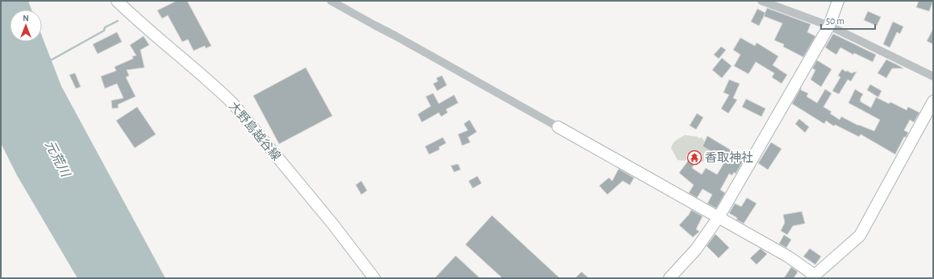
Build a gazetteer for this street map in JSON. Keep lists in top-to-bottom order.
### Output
{
  "streets": {
    "street": ["大野島越谷線"]
  },
  "water": ["元荒川"],
  "places": {
    "temple": ["香取神社"]
  },
  "scale_bar": "50 m",
  "north": "top"
}
